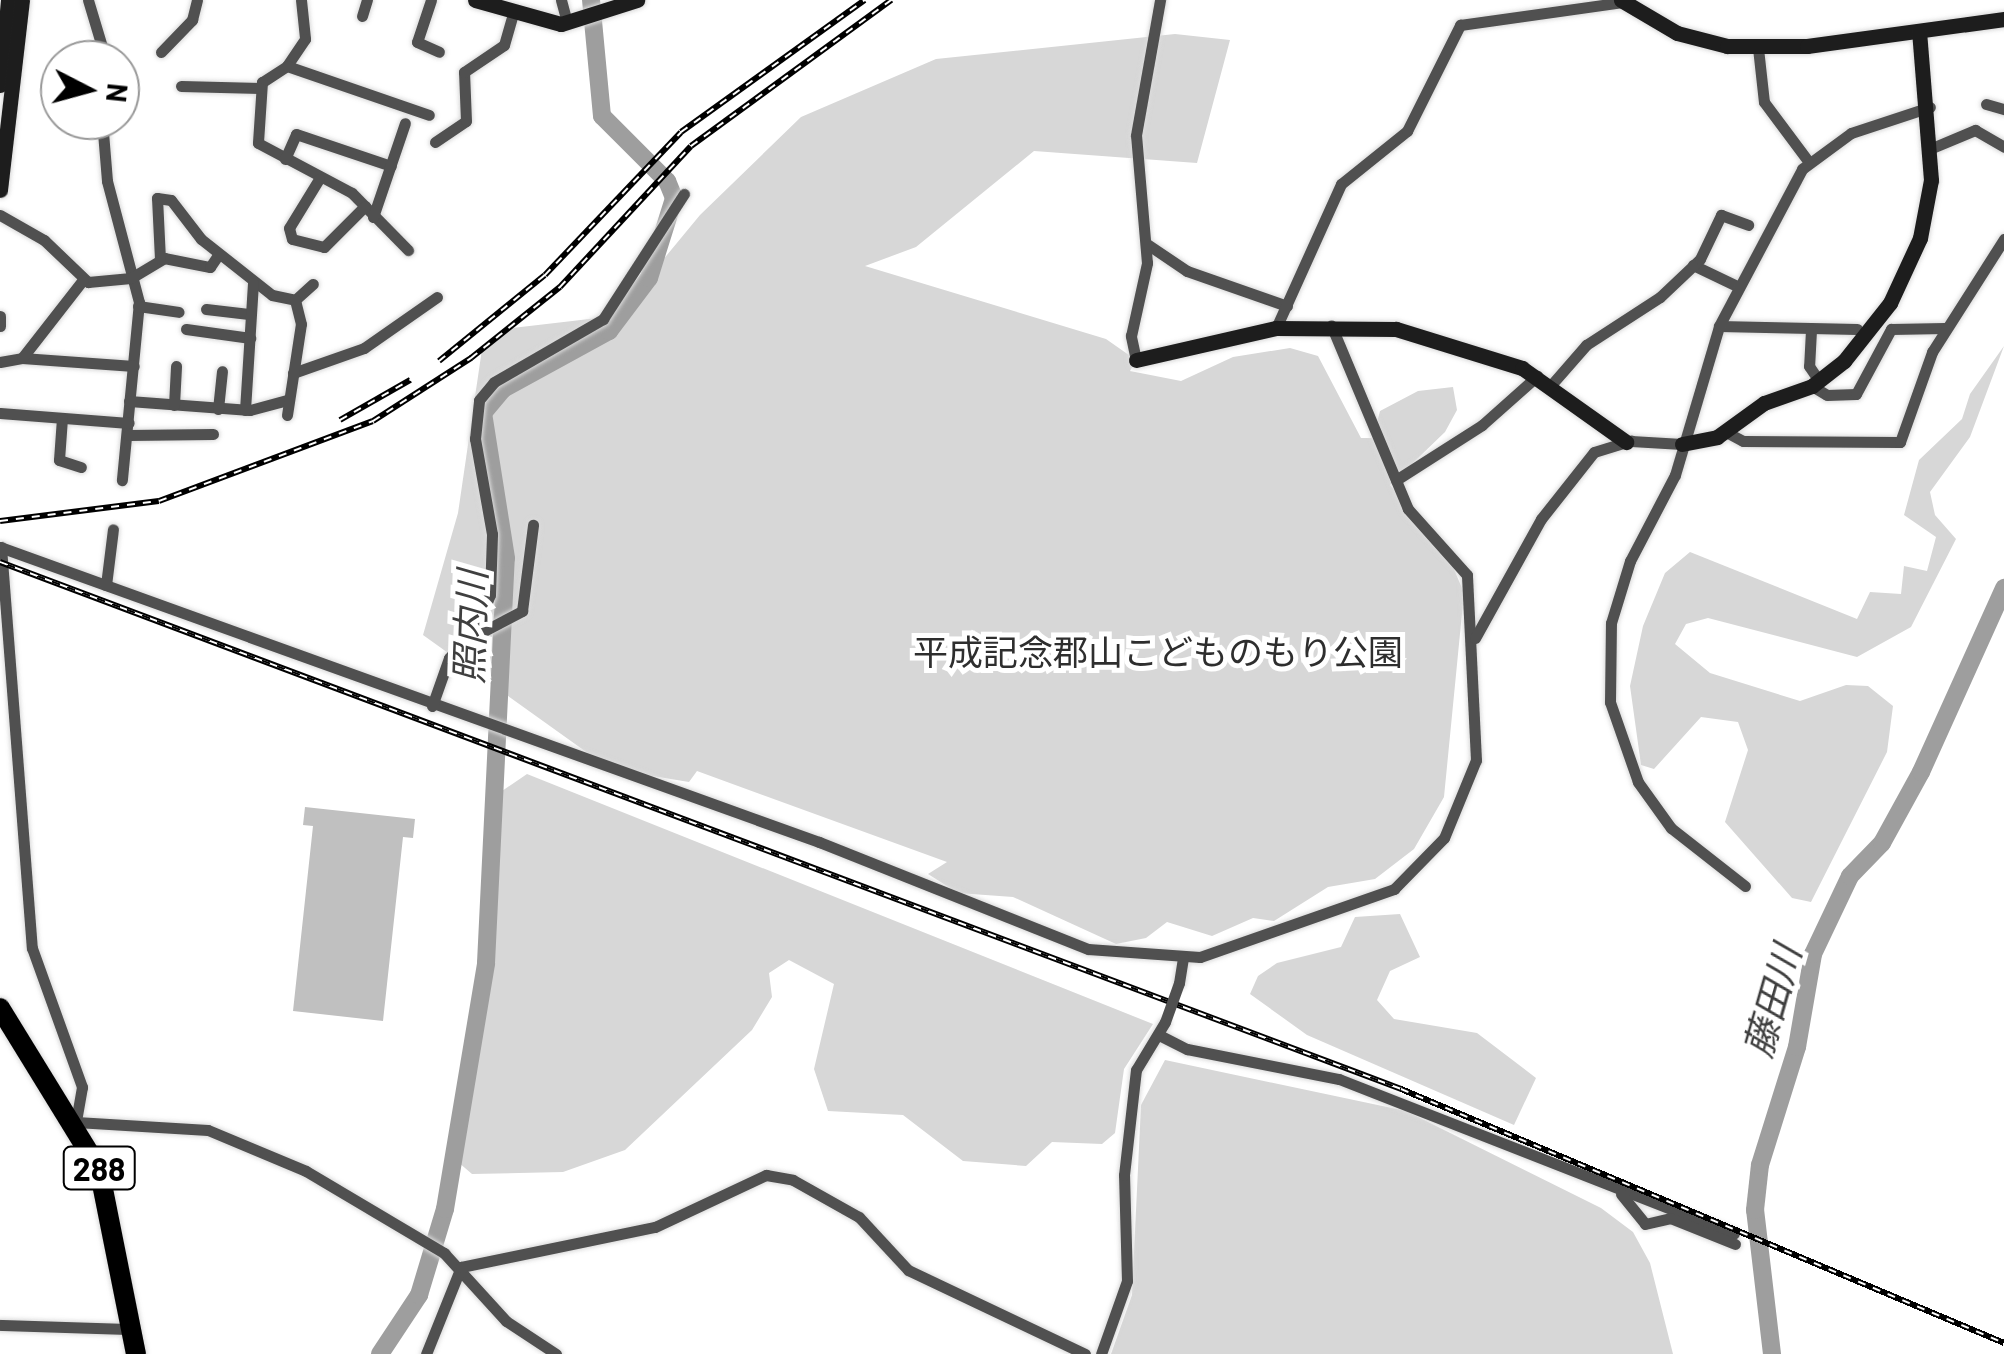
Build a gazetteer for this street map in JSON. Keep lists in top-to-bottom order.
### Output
{
  "streets": {
    "highway": ["288"]
  },
  "water": ["照内川", "藤田川"],
  "parks": ["平成記念郡山こどものもり公園"],
  "north": "right"
}
